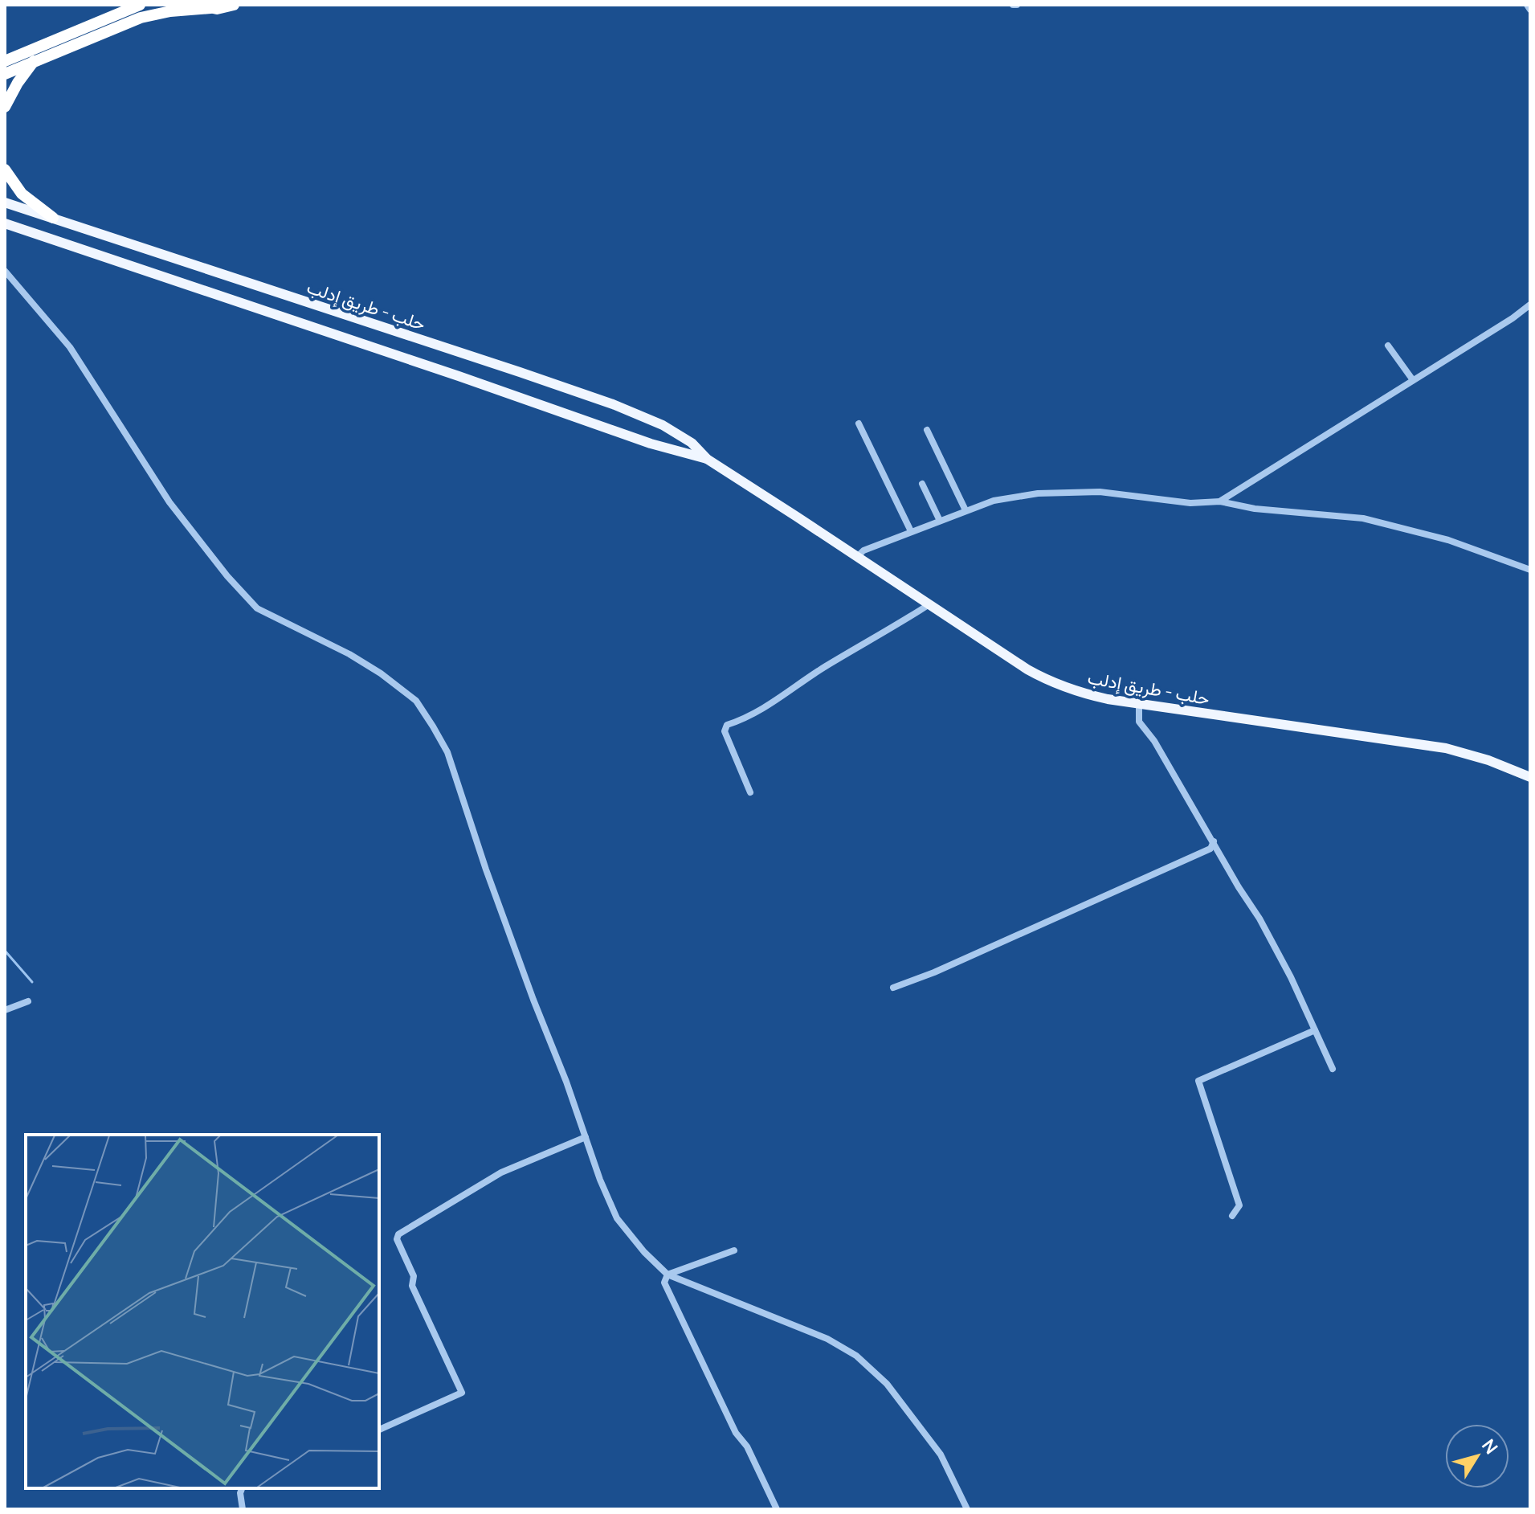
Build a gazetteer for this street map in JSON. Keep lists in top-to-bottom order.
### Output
{
  "streets": {
    "main road": ["حلب - طريق إدلب"]
  },
  "north": "top right"
}
